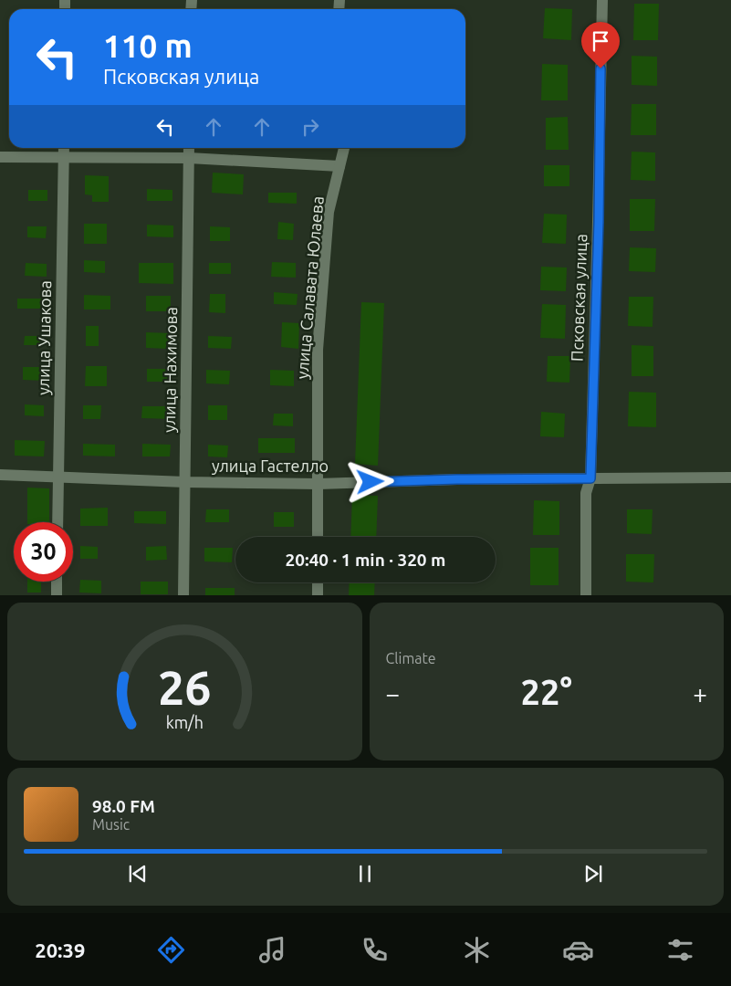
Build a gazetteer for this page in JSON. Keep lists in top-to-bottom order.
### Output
{
  "streets": {
    "street": [
      "улица Салавата Юлаева",
      "Псковская улица",
      "улица Ушакова",
      "улица Нахимова",
      "улица Гастелло"
    ]
  },
  "crossings": [
    ["улица Салавата Юлаева", "улица Гастелло"],
    ["Псковская улица", "улица Гастелло"],
    ["улица Ушакова", "улица Гастелло"],
    ["улица Нахимова", "улица Гастелло"]
  ],
  "page": {
    "turn": ["110 m", "Псковская улица"],
    "limit": "30",
    "trip": "20:40 · 1 min · 320 m",
    "tile": "Climate",
    "heat": ["−", "22°", "+"],
    "song": ["98.0 FM", "Music"],
    "tabs": "20:39",
    "gauge": ["26", "km/h"]
  }
}
